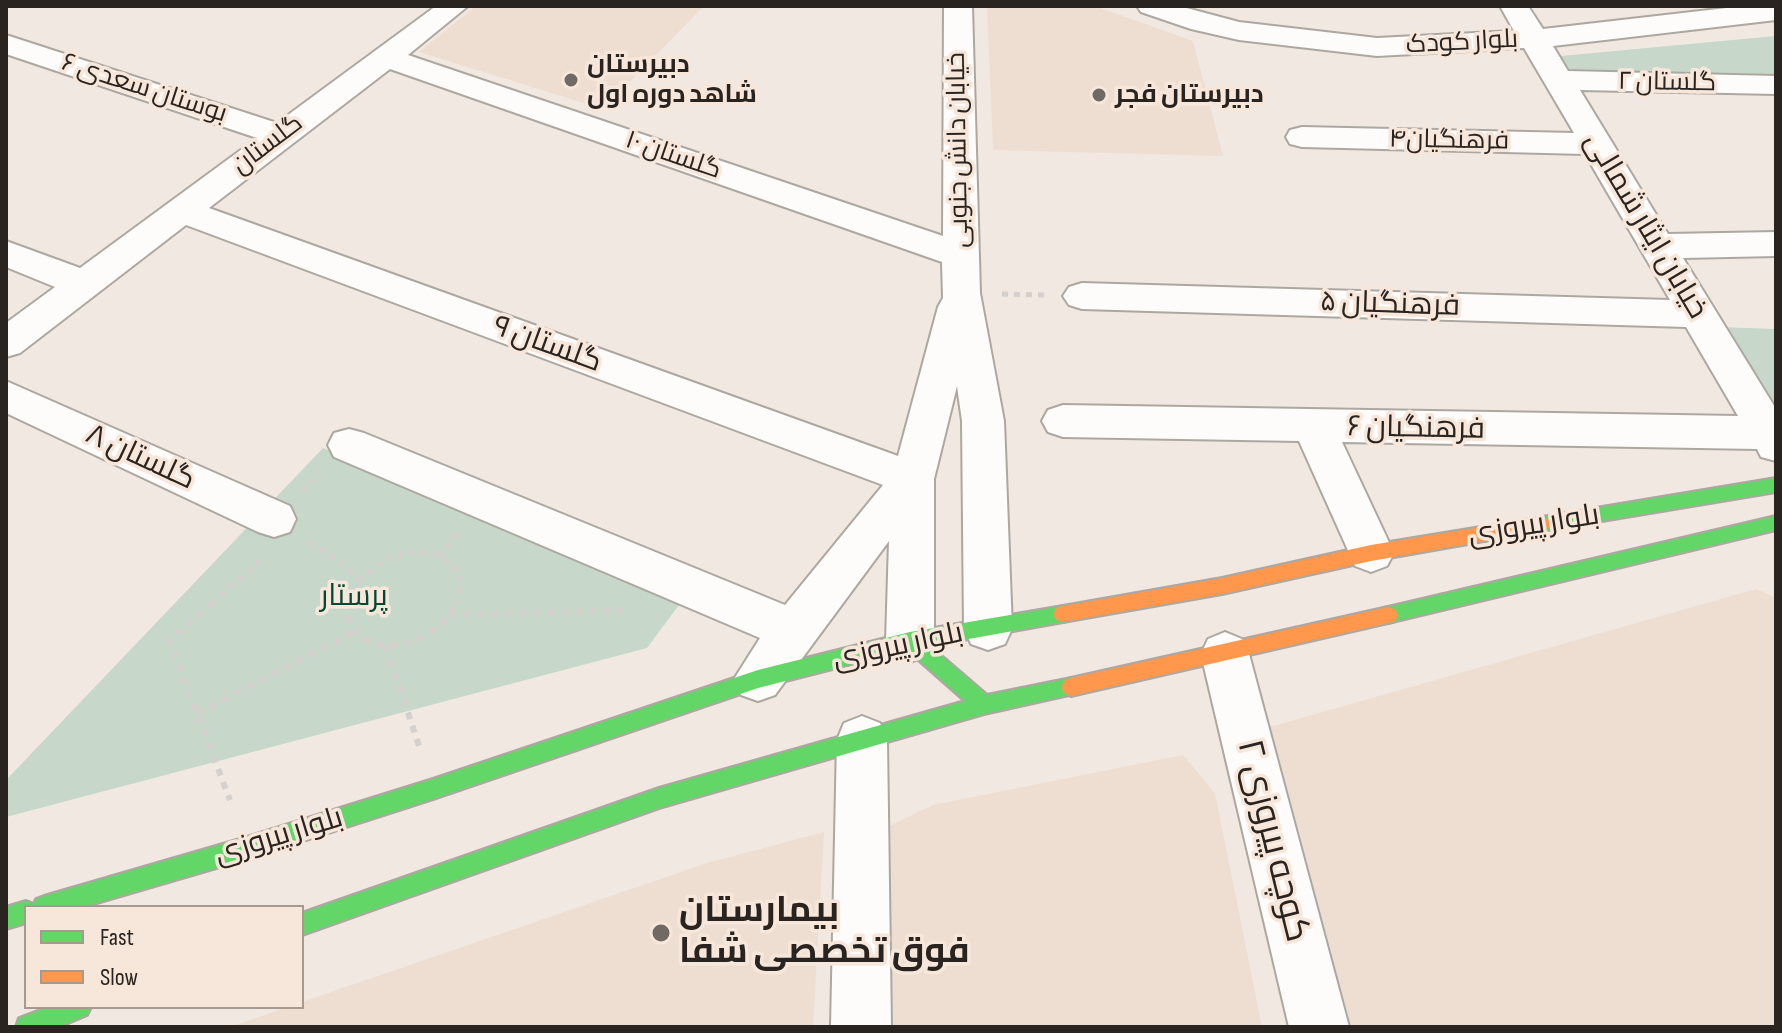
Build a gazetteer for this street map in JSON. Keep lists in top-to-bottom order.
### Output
{
  "streets": {
    "street": [
      "بلوار کودک",
      "گلستان ۲",
      "بوستان سعدی ۶",
      "فرهنگیان۴",
      "گلستان",
      "خیابان دانش جنوبی",
      "گلستان ۱۰",
      "خیابان ایثار شمالی",
      "فرهنگیان ۵",
      "گلستان ۹",
      "فرهنگیان ۶",
      "گلستان ۸",
      "بلوار پیروزی",
      "کوچه پیروزی ۲"
    ]
  },
  "crossings": [
    ["بلوار کودک", "خیابان ایثار شمالی"],
    ["گلستان ۲", "خیابان ایثار شمالی"],
    ["بوستان سعدی ۶", "گلستان"],
    ["فرهنگیان۴", "خیابان ایثار شمالی"],
    ["گلستان", "گلستان ۱۰"],
    ["گلستان", "گلستان ۹"],
    ["خیابان دانش جنوبی", "گلستان ۱۰"],
    ["خیابان دانش جنوبی", "گلستان ۹"],
    ["خیابان دانش جنوبی", "بلوار پیروزی"],
    ["خیابان ایثار شمالی", "فرهنگیان ۵"],
    ["خیابان ایثار شمالی", "فرهنگیان ۶"],
    ["بلوار پیروزی", "کوچه پیروزی ۲"]
  ],
  "parks": ["پرستار"],
  "places": ["دبیرستان شاهد دوره اول", "دبیرستان فجر", "بیمارستان فوق تخصصی شفا"],
  "legend": ["Fast", "Slow"]
}
